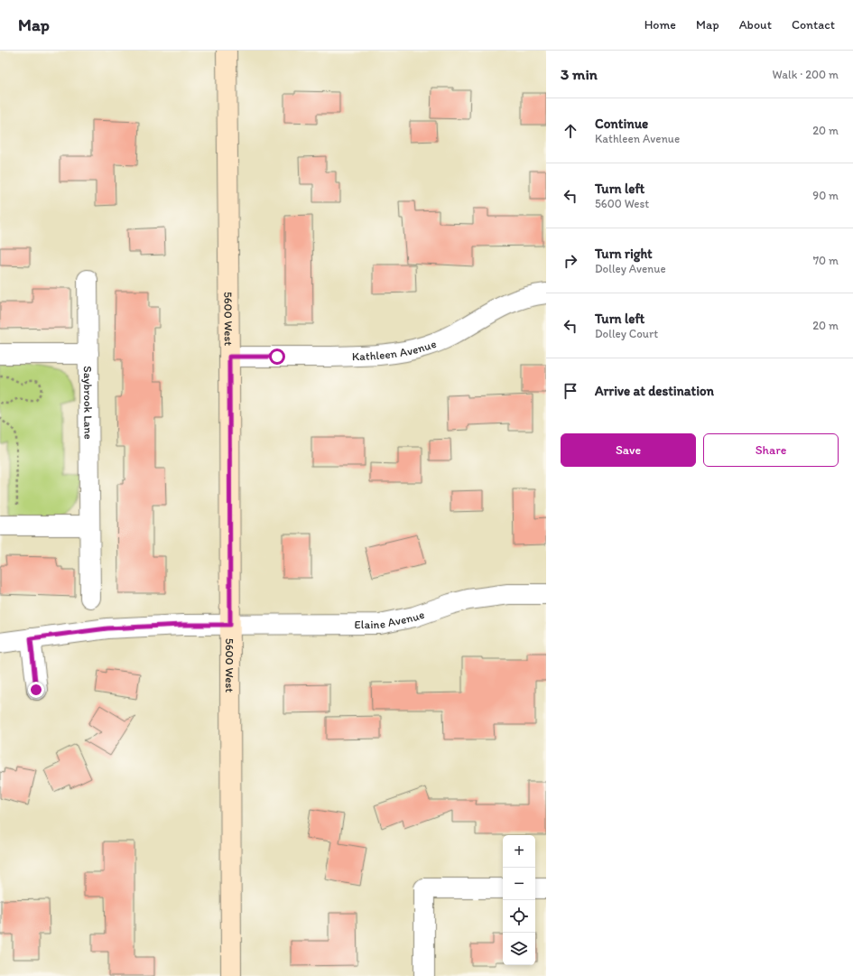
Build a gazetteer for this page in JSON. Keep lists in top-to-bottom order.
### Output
{
  "streets": {
    "main road": ["5600 West"],
    "street": ["Kathleen Avenue", "Saybrook Lane", "Elaine Avenue"]
  },
  "crossings": [
    ["5600 West", "Kathleen Avenue"],
    ["5600 West", "Elaine Avenue"]
  ],
  "page": {
    "header": "Map",
    "nav": [
      "Home",
      "Map",
      "About",
      "Contact"
    ],
    "heading": ["3 min", "Walk · 200 m"],
    "list": [
      ["Continue", "Kathleen Avenue", "20 m"],
      ["Turn left", "5600 West", "90 m"],
      ["Turn right", "Dolley Avenue", "70 m"],
      ["Turn left", "Dolley Court", "20 m"],
      "Arrive at destination"
    ],
    "buttons": ["Save", "Share"],
    "map_buttons": ["+", "−"]
  }
}
